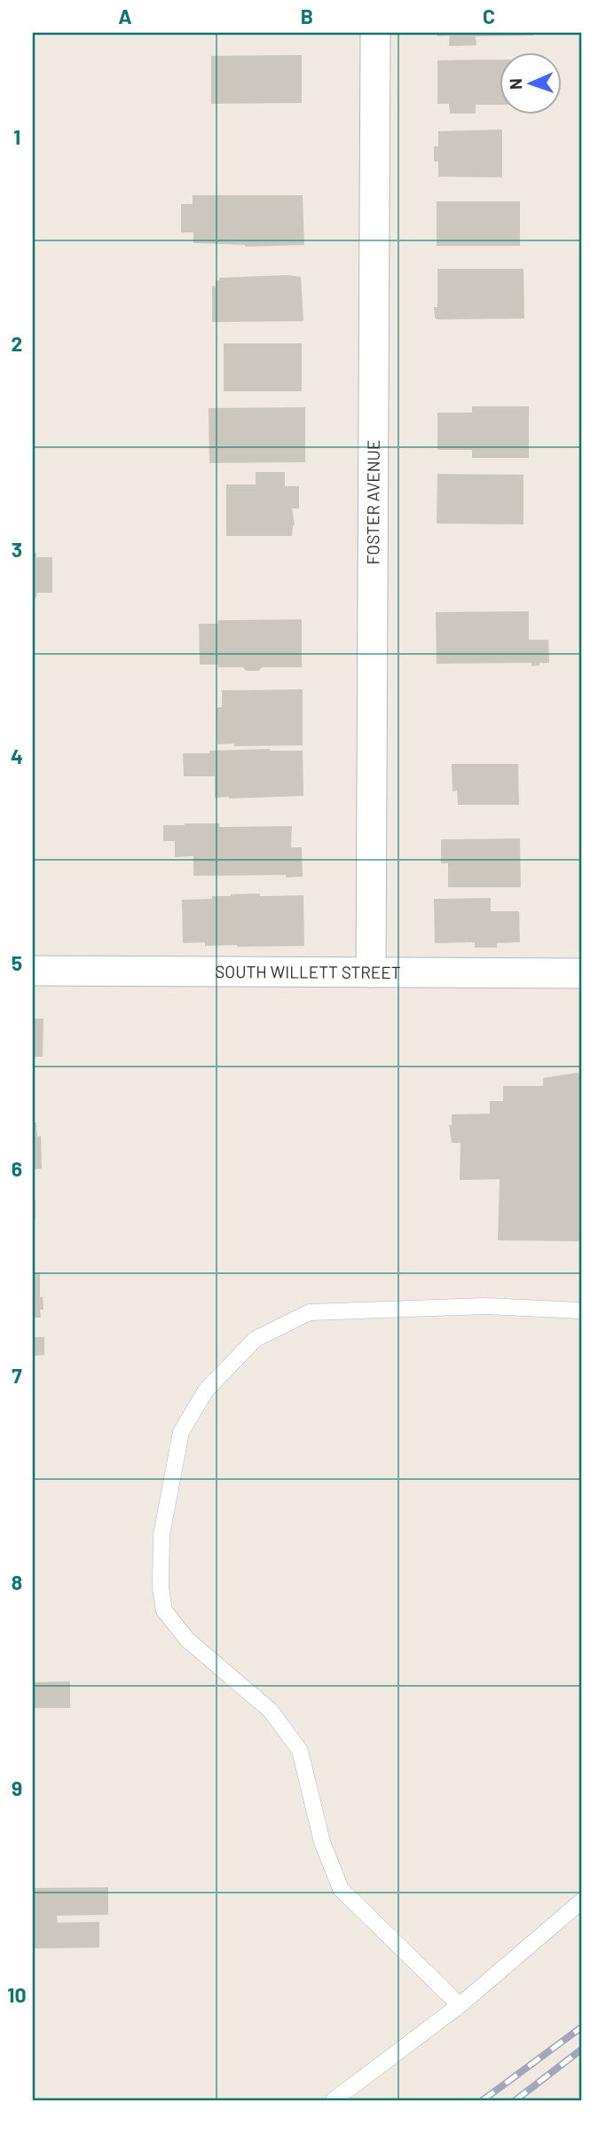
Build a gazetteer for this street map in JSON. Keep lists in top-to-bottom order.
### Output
{
  "streets": {
    "street": ["FOSTER AVENUE", "SOUTH WILLETT STREET"]
  },
  "crossings": [
    ["FOSTER AVENUE", "SOUTH WILLETT STREET"]
  ],
  "north": "left",
  "grid": {
    "columns": ["A", "B", "C"],
    "rows": [
      "1",
      "2",
      "3",
      "4",
      "5",
      "6",
      "7",
      "8",
      "9",
      "10"
    ]
  }
}
